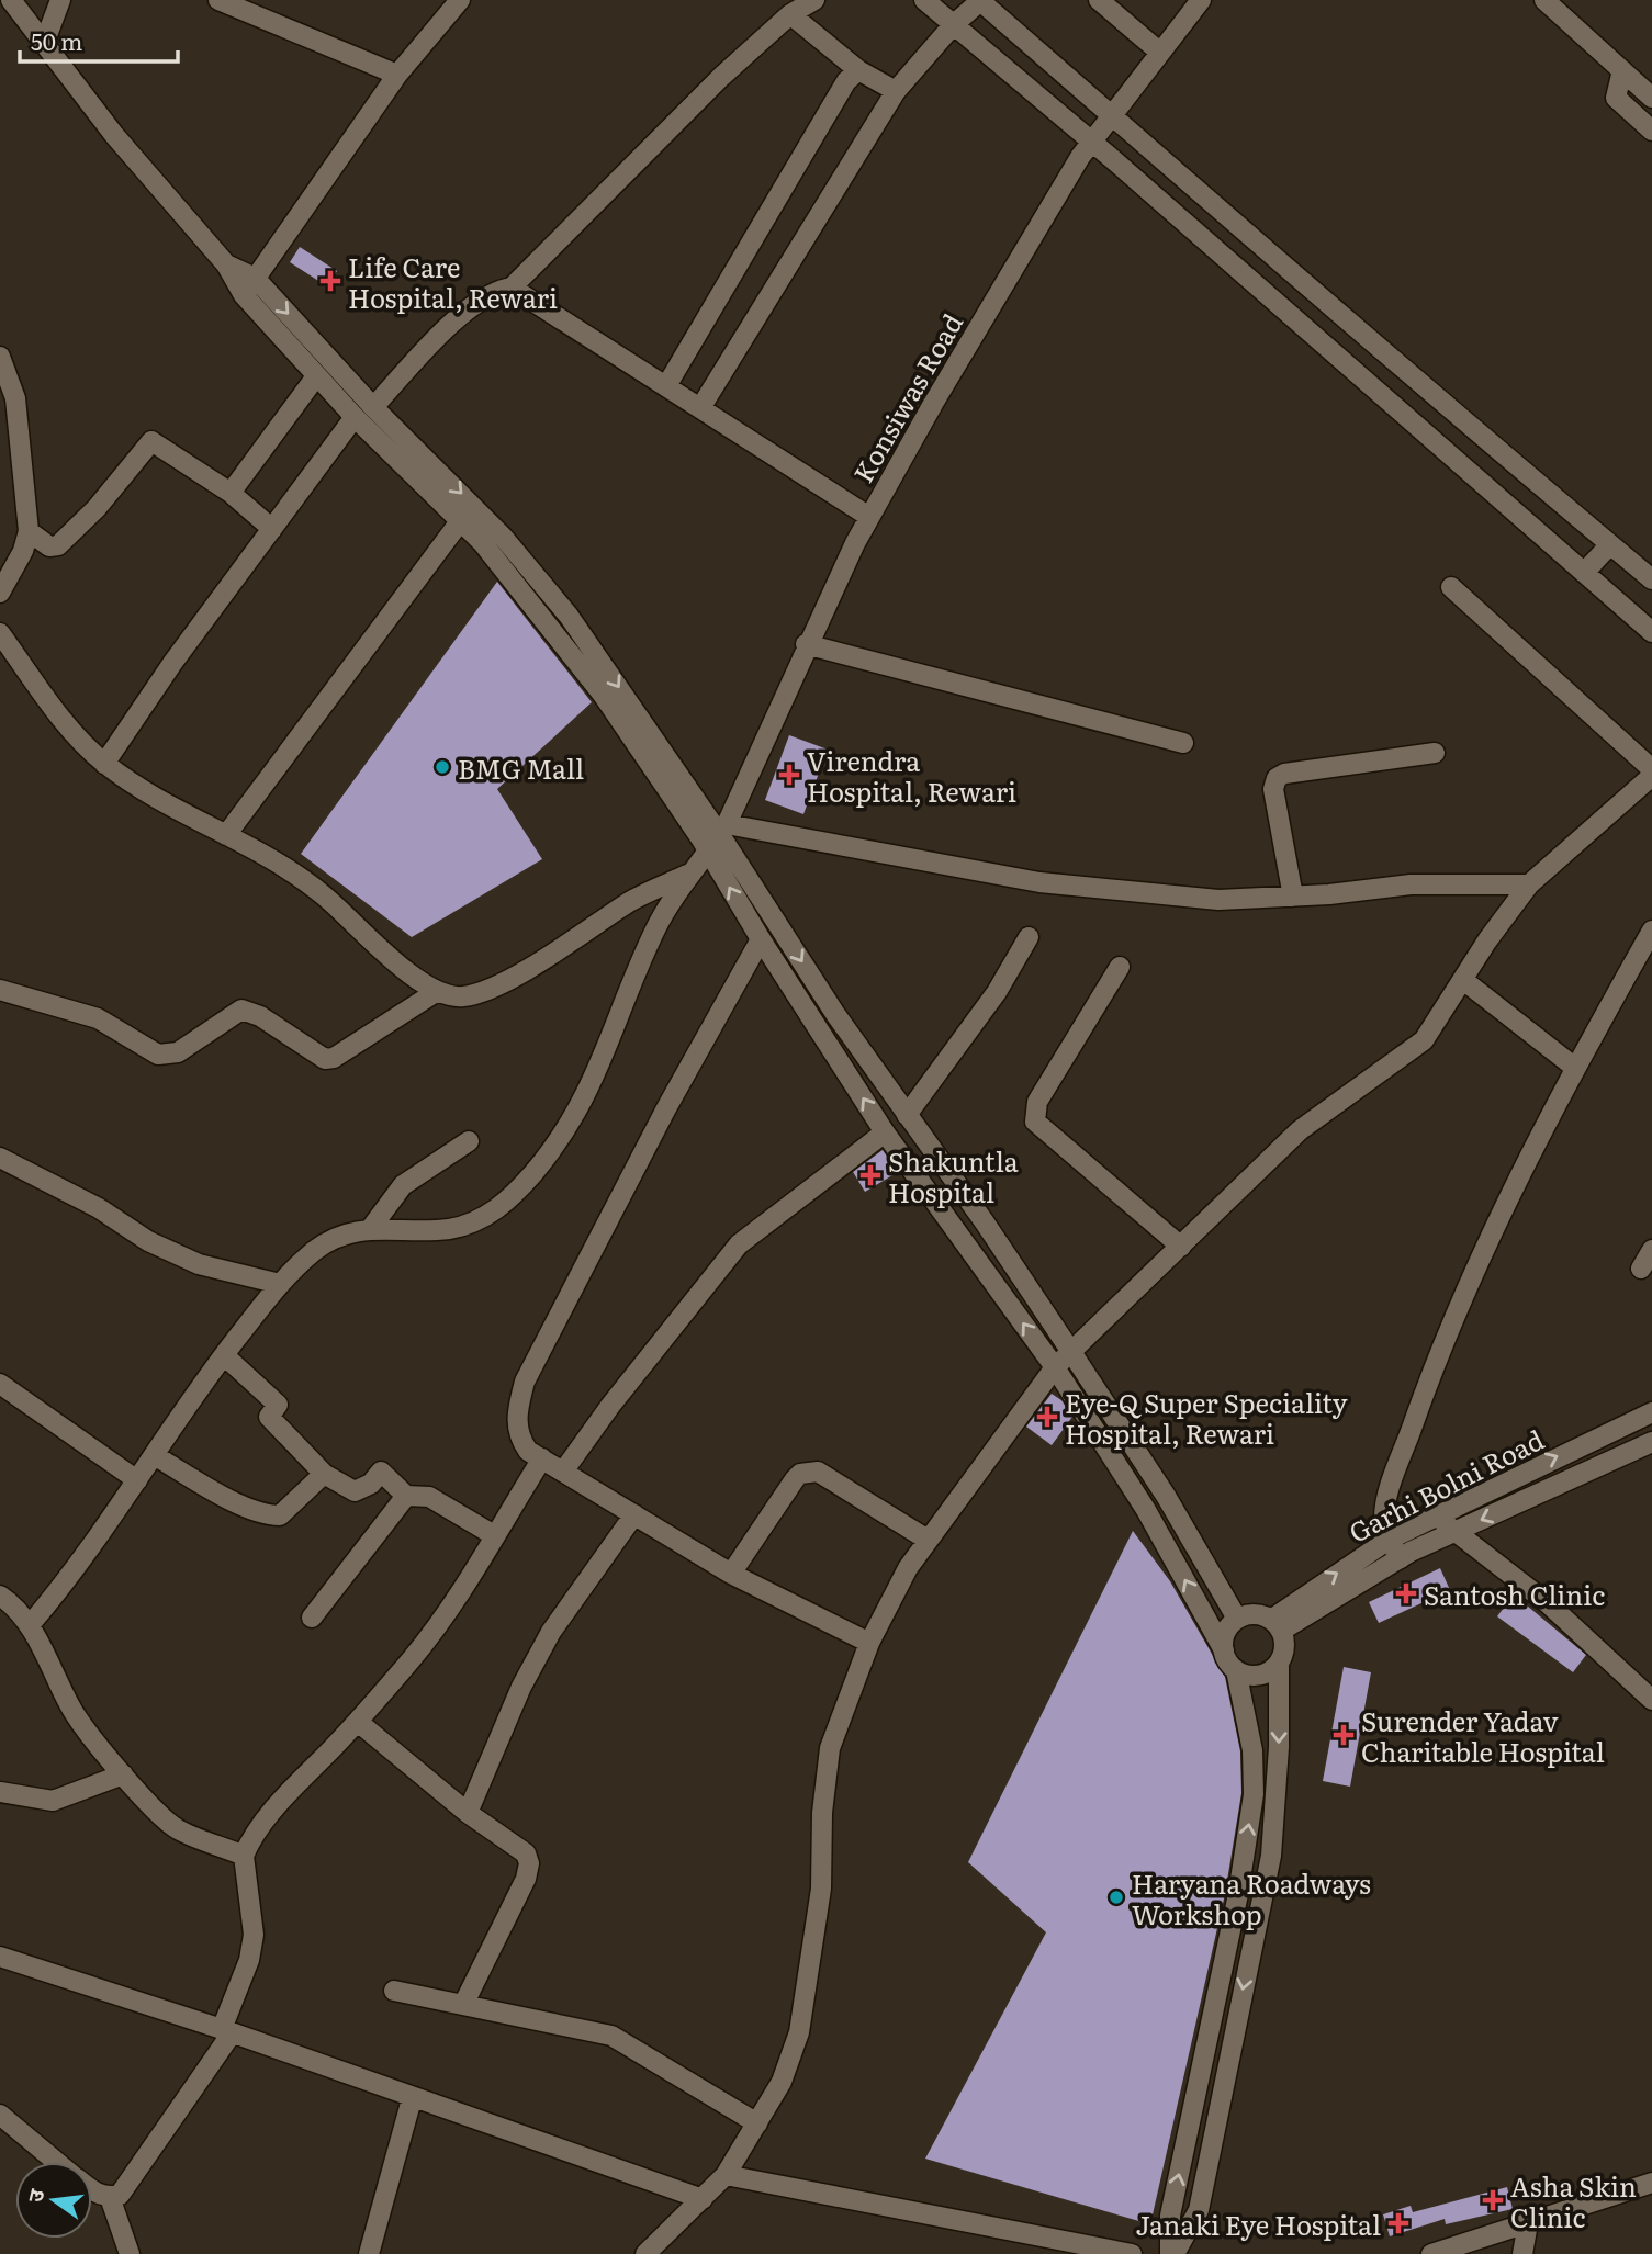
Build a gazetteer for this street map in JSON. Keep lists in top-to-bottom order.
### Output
{
  "streets": {
    "street": ["Konsiwas Road", "Garhi Bolni Road"]
  },
  "places": {
    "health": [
      "Life Care Hospital, Rewari",
      "Virendra Hospital, Rewari",
      "Shakuntla Hospital",
      "Eye-Q Super Speciality Hospital, Rewari",
      "Santosh Clinic",
      "Surender Yadav Charitable Hospital",
      "Asha Skin Clinic",
      "Janaki Eye Hospital"
    ],
    "other": ["BMG Mall", "Haryana Roadways Workshop"]
  },
  "scale_bar": "50 m",
  "north": "left"
}
